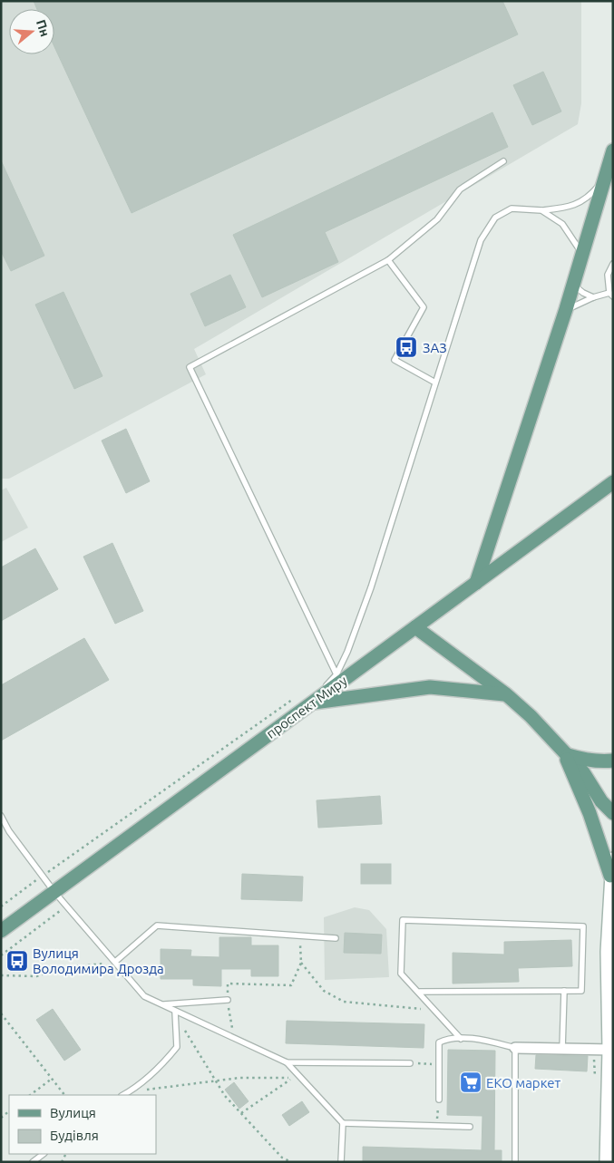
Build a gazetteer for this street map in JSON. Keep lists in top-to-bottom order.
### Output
{
  "streets": {
    "main road": ["проспект Миру"]
  },
  "places": {
    "bus stop": ["ЗАЗ", "Вулиця Володимира Дрозда"],
    "supermarket": ["ЕКО маркет"]
  },
  "legend": ["Вулиця", "Будівля"],
  "north": "right"
}
